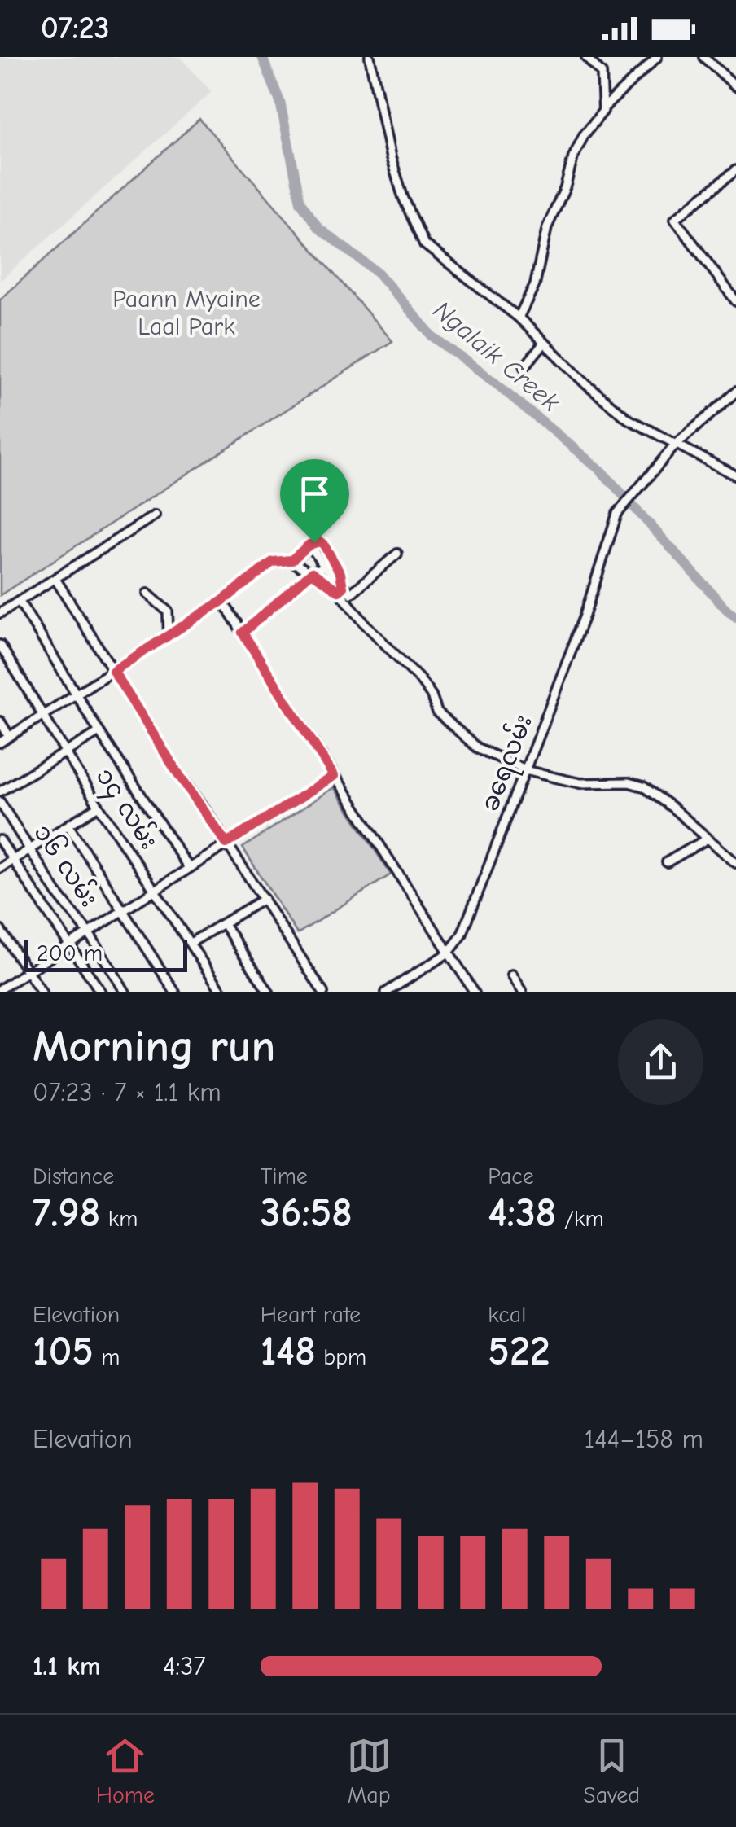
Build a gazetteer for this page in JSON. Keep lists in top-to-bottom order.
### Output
{
  "streets": {
    "street": ["ခရေလမ်း", "၁၄ လမ်း", "၁၆ လမ်း"]
  },
  "water": ["Ngalaik Creek"],
  "parks": ["Paann Myaine Laal Park"],
  "scale_bar": "200 m",
  "page": {
    "status": "07:23",
    "scale": "200 m",
    "heading": ["Morning run", "07:23 · 7 × 1.1 km"],
    "stats": [
      ["Distance", "7.98 km"],
      ["Time", "36:58"],
      ["Pace", "4:38 /km"],
      ["Elevation", "105 m"],
      ["Heart rate", "148 bpm"],
      ["kcal", "522"]
    ],
    "chart": ["Elevation", "144–158 m"],
    "list": [
      {
        "name": "1.1 km",
        "note": "4:37"
      }
    ],
    "tabs": ["Home", "Map", "Saved"]
  }
}
